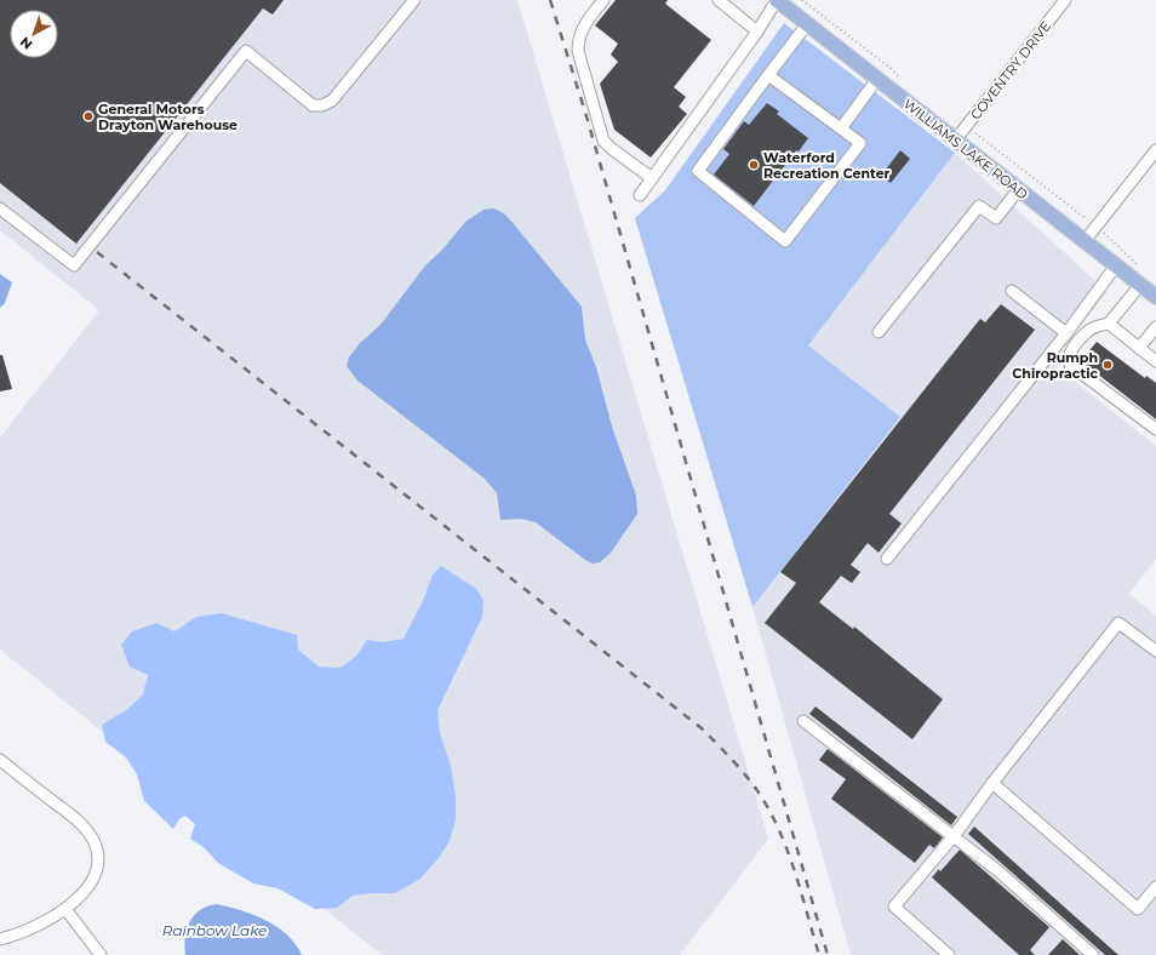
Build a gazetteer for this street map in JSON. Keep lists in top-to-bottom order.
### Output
{
  "streets": {
    "main road": ["WILLIAMS LAKE ROAD"],
    "street": ["COVENTRY DRIVE"]
  },
  "crossings": [
    ["COVENTRY DRIVE", "WILLIAMS LAKE ROAD"]
  ],
  "water": ["Rainbow Lake"],
  "places": ["General Motors Drayton Warehouse", "Waterford Recreation Center", "Rumph Chiropractic"],
  "north": "bottom left"
}
